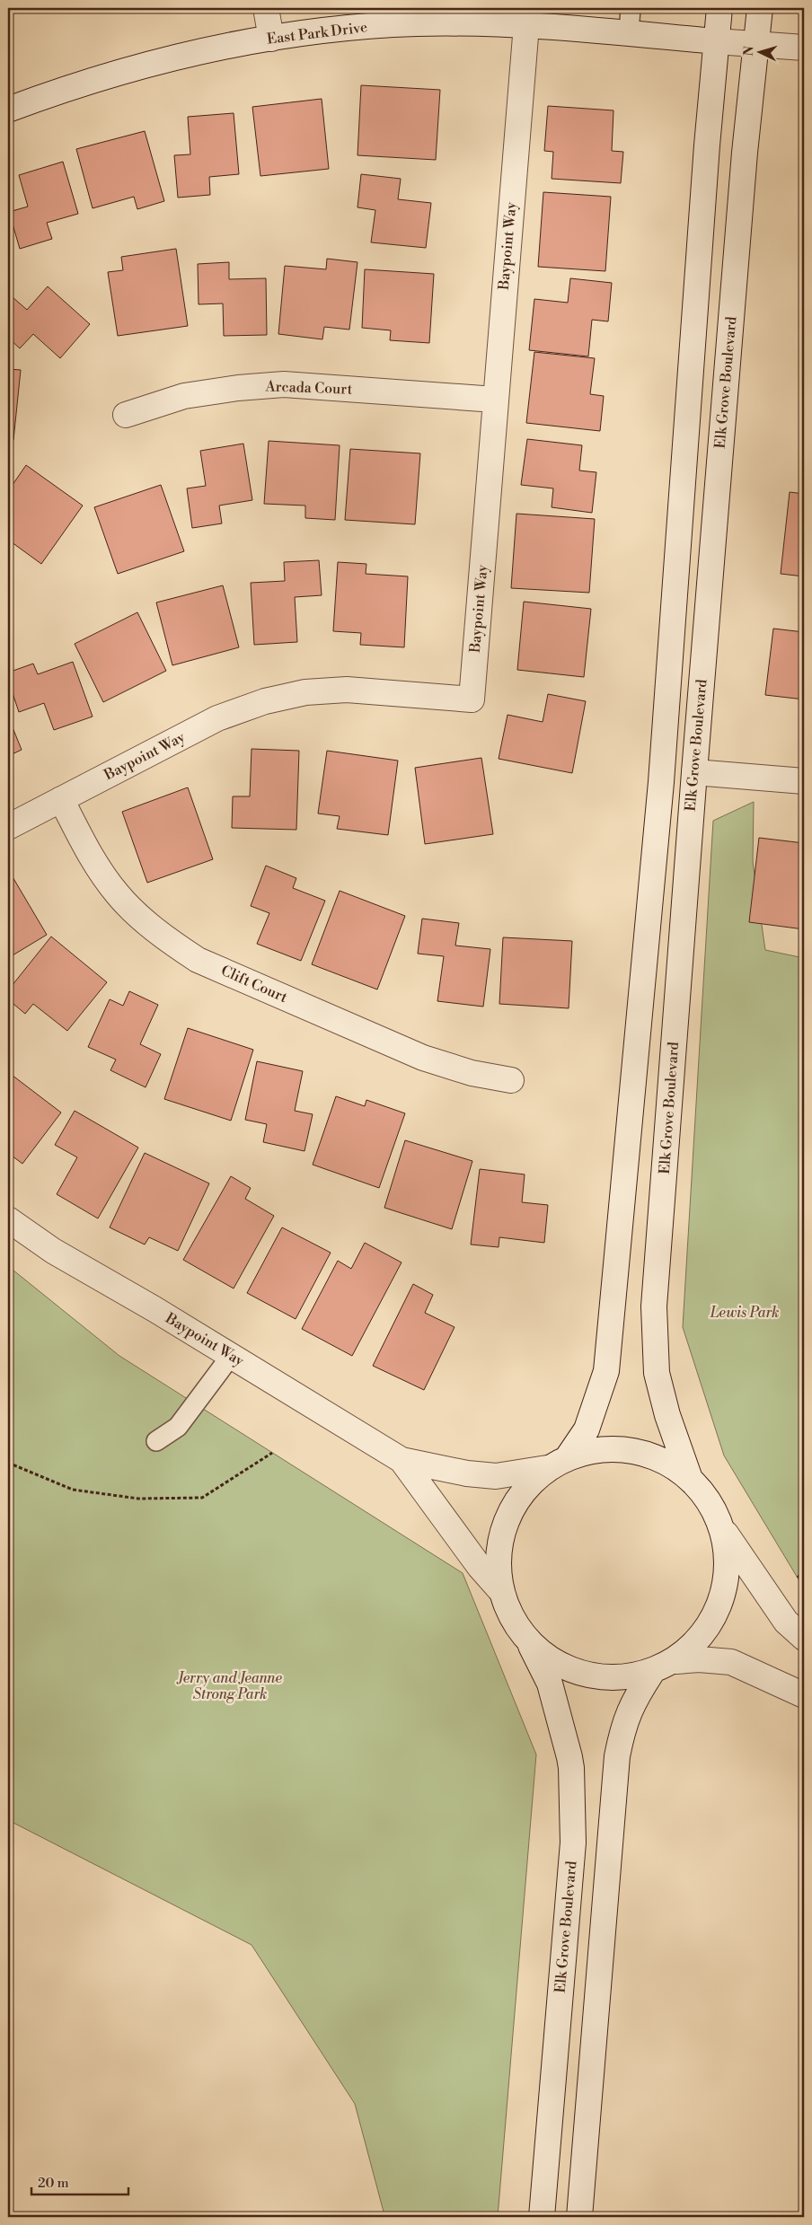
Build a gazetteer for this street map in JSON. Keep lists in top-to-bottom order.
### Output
{
  "streets": {
    "main road": [
      "East Park Drive",
      "Baypoint Way",
      "Elk Grove Boulevard",
      "Arcada Court",
      "Clift Court"
    ]
  },
  "crossings": [
    ["East Park Drive", "Baypoint Way"],
    ["East Park Drive", "Elk Grove Boulevard"],
    ["Baypoint Way", "Arcada Court"],
    ["Baypoint Way", "Clift Court"]
  ],
  "parks": ["Lewis Park", "Jerry and Jeanne Strong Park"],
  "scale_bar": "20 m",
  "north": "left"
}
